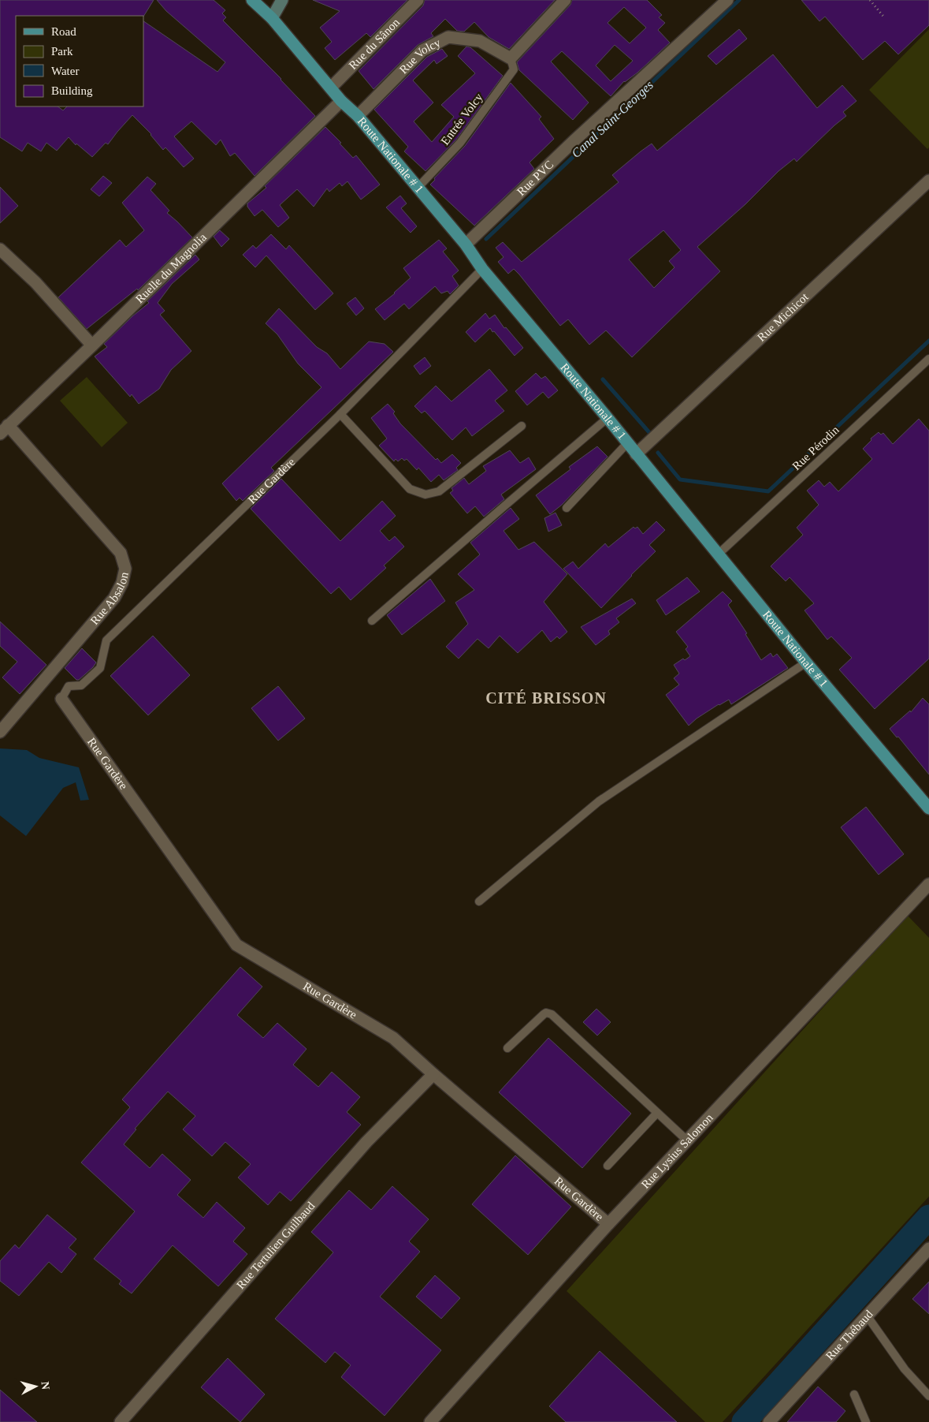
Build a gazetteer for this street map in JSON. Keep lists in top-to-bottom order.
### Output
{
  "streets": {
    "main road": ["Route Nationale # 1"],
    "street": [
      "Rue du Sânon",
      "Rue Volcy",
      "Rue PVC",
      "Ruelle du Magnolia",
      "Rue Michicot",
      "Rue Gardère",
      "Rue Absalon",
      "Rue Lysius Salomon",
      "Rue Tertulien Guilbaud",
      "Rue Thébaud"
    ],
    "lane": ["Entrée Volcy", "Rue Pérodin"]
  },
  "crossings": [
    ["Rue du Sânon", "Route Nationale # 1"],
    ["Rue Volcy", "Entrée Volcy"],
    ["Rue Volcy", "Route Nationale # 1"],
    ["Entrée Volcy", "Route Nationale # 1"],
    ["Route Nationale # 1", "Rue PVC"],
    ["Route Nationale # 1", "Ruelle du Magnolia"],
    ["Route Nationale # 1", "Rue Michicot"],
    ["Route Nationale # 1", "Rue Pérodin"],
    ["Route Nationale # 1", "Rue Gardère"],
    ["Ruelle du Magnolia", "Rue Absalon"],
    ["Rue Gardère", "Rue Lysius Salomon"],
    ["Rue Gardère", "Rue Tertulien Guilbaud"]
  ],
  "districts": ["CITÉ BRISSON"],
  "water": ["Canal Saint-Georges"],
  "legend": [
    "Road",
    "Park",
    "Water",
    "Building"
  ],
  "north": "right"
}
